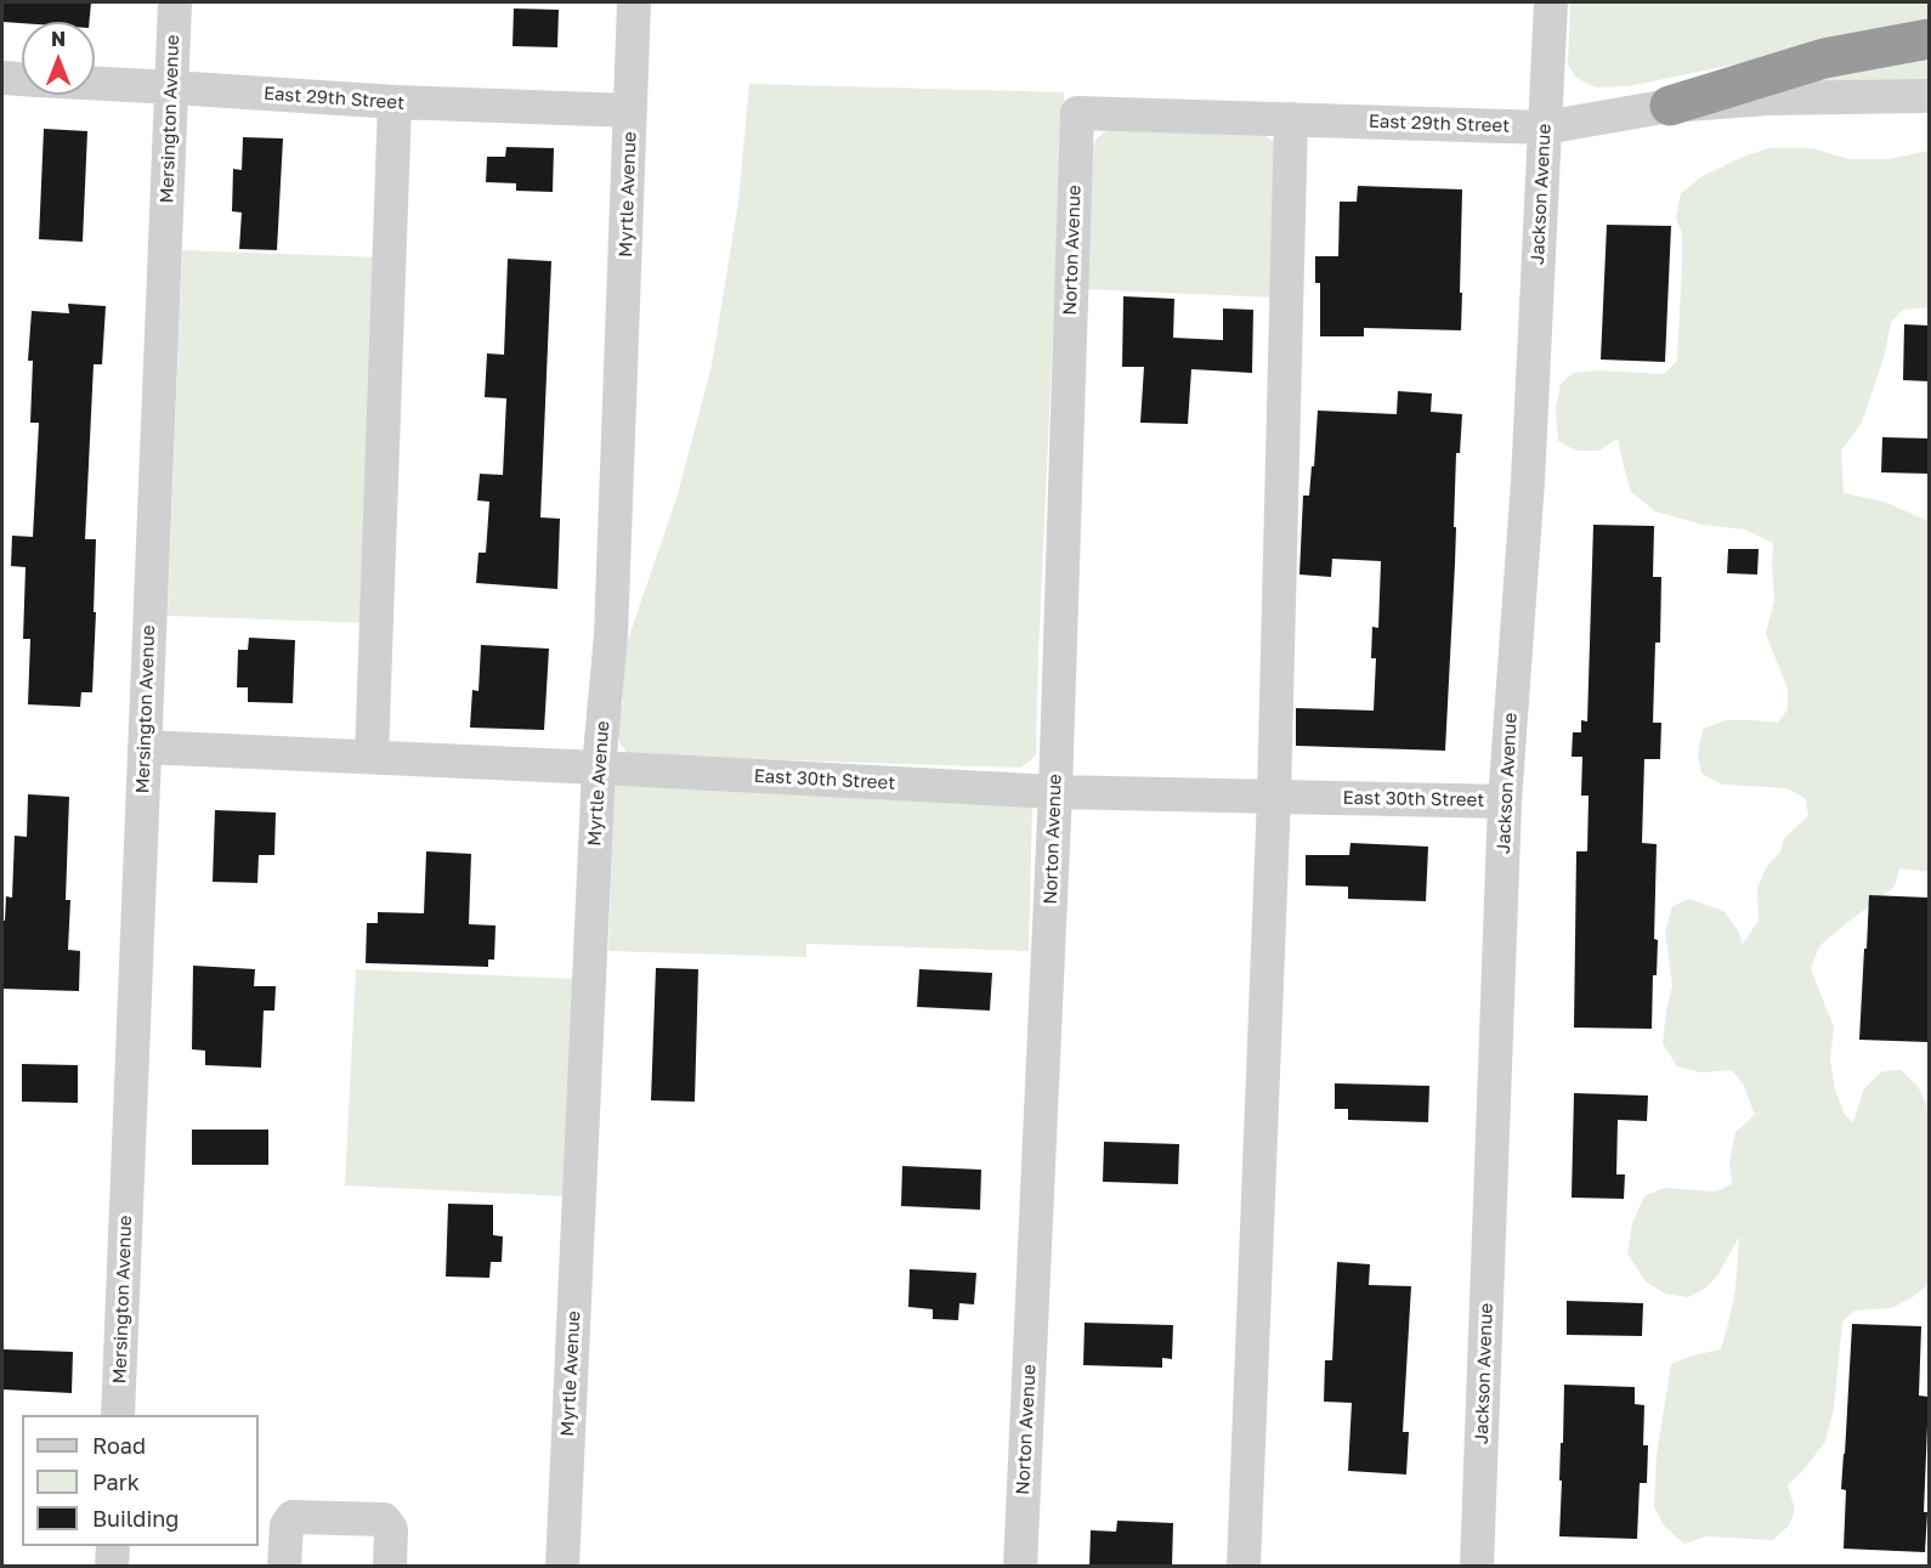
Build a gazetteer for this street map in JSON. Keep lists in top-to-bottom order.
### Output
{
  "streets": {
    "street": [
      "East 29th Street",
      "Mersington Avenue",
      "Myrtle Avenue",
      "Jackson Avenue",
      "Norton Avenue",
      "East 30th Street"
    ]
  },
  "crossings": [
    ["East 29th Street", "Mersington Avenue"],
    ["East 29th Street", "Myrtle Avenue"],
    ["East 29th Street", "Jackson Avenue"],
    ["East 29th Street", "Norton Avenue"],
    ["Mersington Avenue", "East 30th Street"],
    ["Myrtle Avenue", "East 30th Street"],
    ["Jackson Avenue", "East 30th Street"],
    ["Norton Avenue", "East 30th Street"]
  ],
  "legend": ["Road", "Park", "Building"],
  "north": "top"
}
